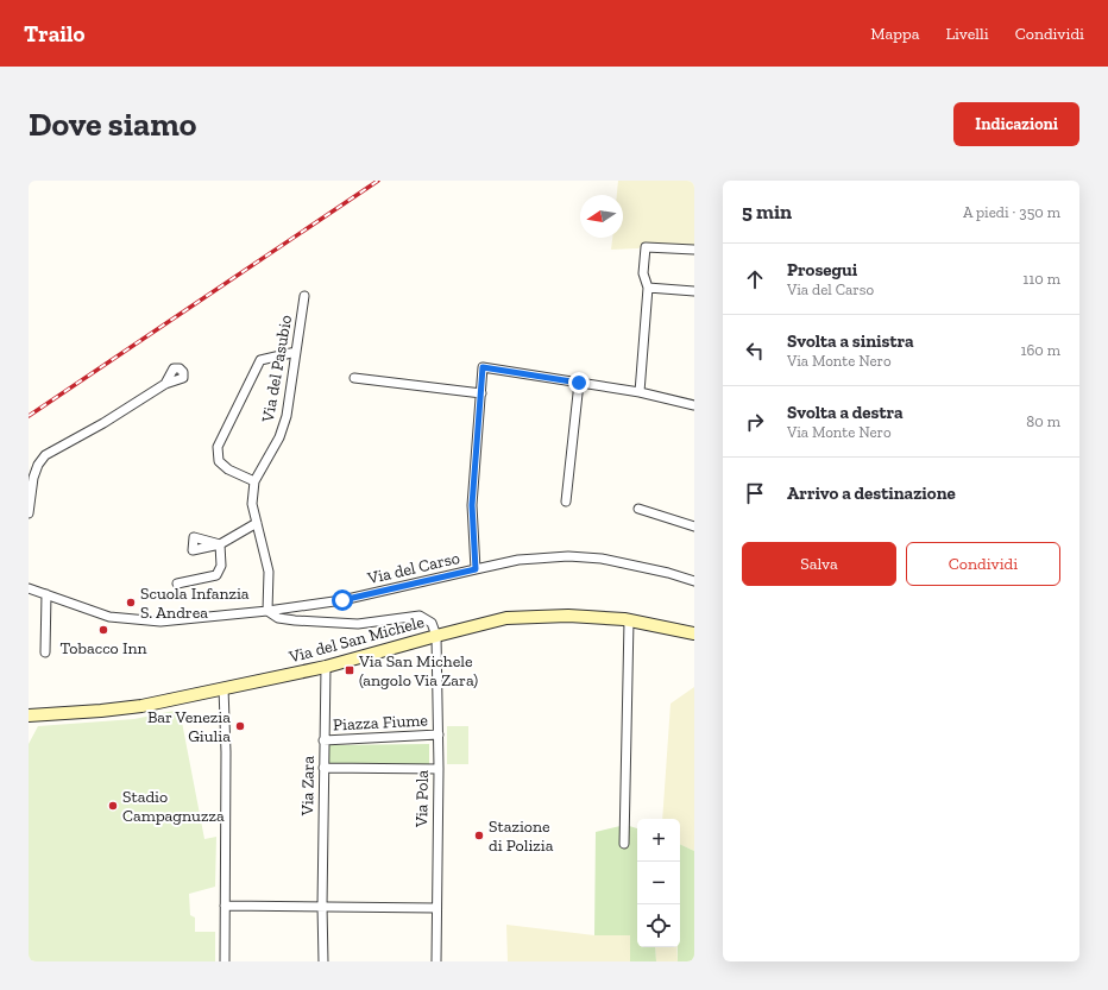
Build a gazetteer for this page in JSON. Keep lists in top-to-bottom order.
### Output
{
  "streets": {
    "main road": ["Via del San Michele"],
    "street": [
      "Via del Pasubio",
      "Via del Carso",
      "Piazza Fiume",
      "Via Zara",
      "Via Pola"
    ]
  },
  "crossings": [
    ["Via del Pasubio", "Via del Carso"],
    ["Via del San Michele", "Via Zara"],
    ["Via del San Michele", "Via Pola"],
    ["Piazza Fiume", "Via Zara"],
    ["Piazza Fiume", "Via Pola"]
  ],
  "places": {
    "other": [
      "Scuola Infanzia S. Andrea",
      "Tobacco Inn",
      "Bar Venezia Giulia",
      "Stadio Campagnuzza",
      "Stazione di Polizia"
    ],
    "transit": ["Via San Michele (angolo Via Zara)"]
  },
  "north": "left",
  "page": {
    "header": "Trailo",
    "nav": ["Mappa", "Livelli", "Condividi"],
    "buttons": [
      "Indicazioni",
      ["Salva", "Condividi"]
    ],
    "title": "Dove siamo",
    "heading": ["5 min", "A piedi · 350 m"],
    "list": [
      ["Prosegui", "Via del Carso", "110 m"],
      ["Svolta a sinistra", "Via Monte Nero", "160 m"],
      ["Svolta a destra", "Via Monte Nero", "80 m"],
      "Arrivo a destinazione"
    ],
    "map_buttons": ["+", "−"]
  }
}
